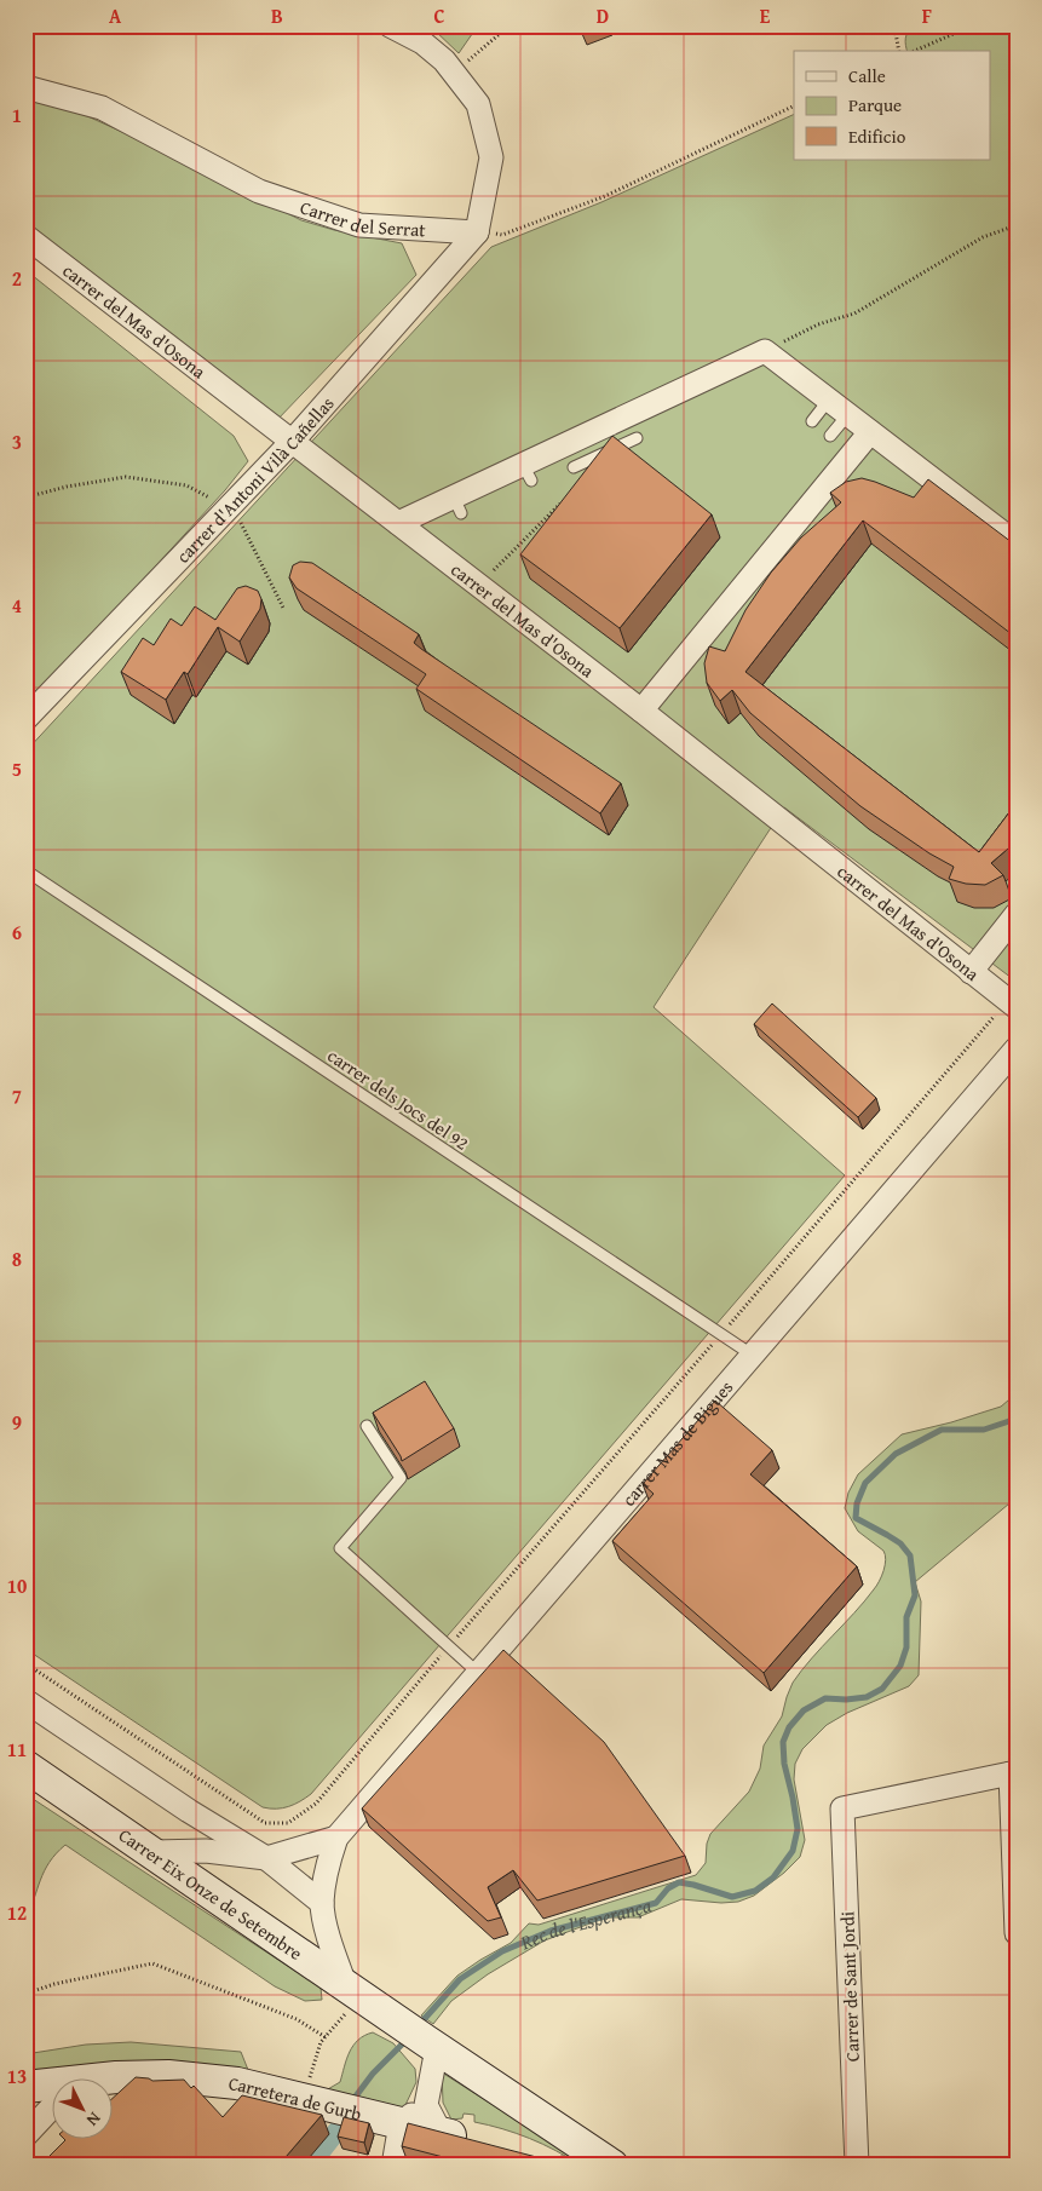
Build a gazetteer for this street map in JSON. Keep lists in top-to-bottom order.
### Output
{
  "streets": {
    "street": [
      "Carrer del Serrat",
      "carrer del Mas d'Osona",
      "carrer d'Antoni Vilà Cañellas",
      "carrer Mas de Bigues",
      "Carrer Eix Onze de Setembre",
      "Carrer de Sant Jordi",
      "Carretera de Gurb"
    ],
    "lane": ["carrer dels Jocs del 92"]
  },
  "crossings": [
    ["Carrer del Serrat", "carrer d'Antoni Vilà Cañellas"],
    ["carrer del Mas d'Osona", "carrer d'Antoni Vilà Cañellas"],
    ["carrer dels Jocs del 92", "carrer Mas de Bigues"],
    ["carrer Mas de Bigues", "Carrer Eix Onze de Setembre"]
  ],
  "water": ["Rec de l'Esperança"],
  "legend": ["Calle", "Parque", "Edificio"],
  "north": "bottom right",
  "grid": {
    "columns": [
      "A",
      "B",
      "C",
      "D",
      "E",
      "F"
    ],
    "rows": [
      "1",
      "2",
      "3",
      "4",
      "5",
      "6",
      "7",
      "8",
      "9",
      "10",
      "11",
      "12",
      "13"
    ]
  }
}
